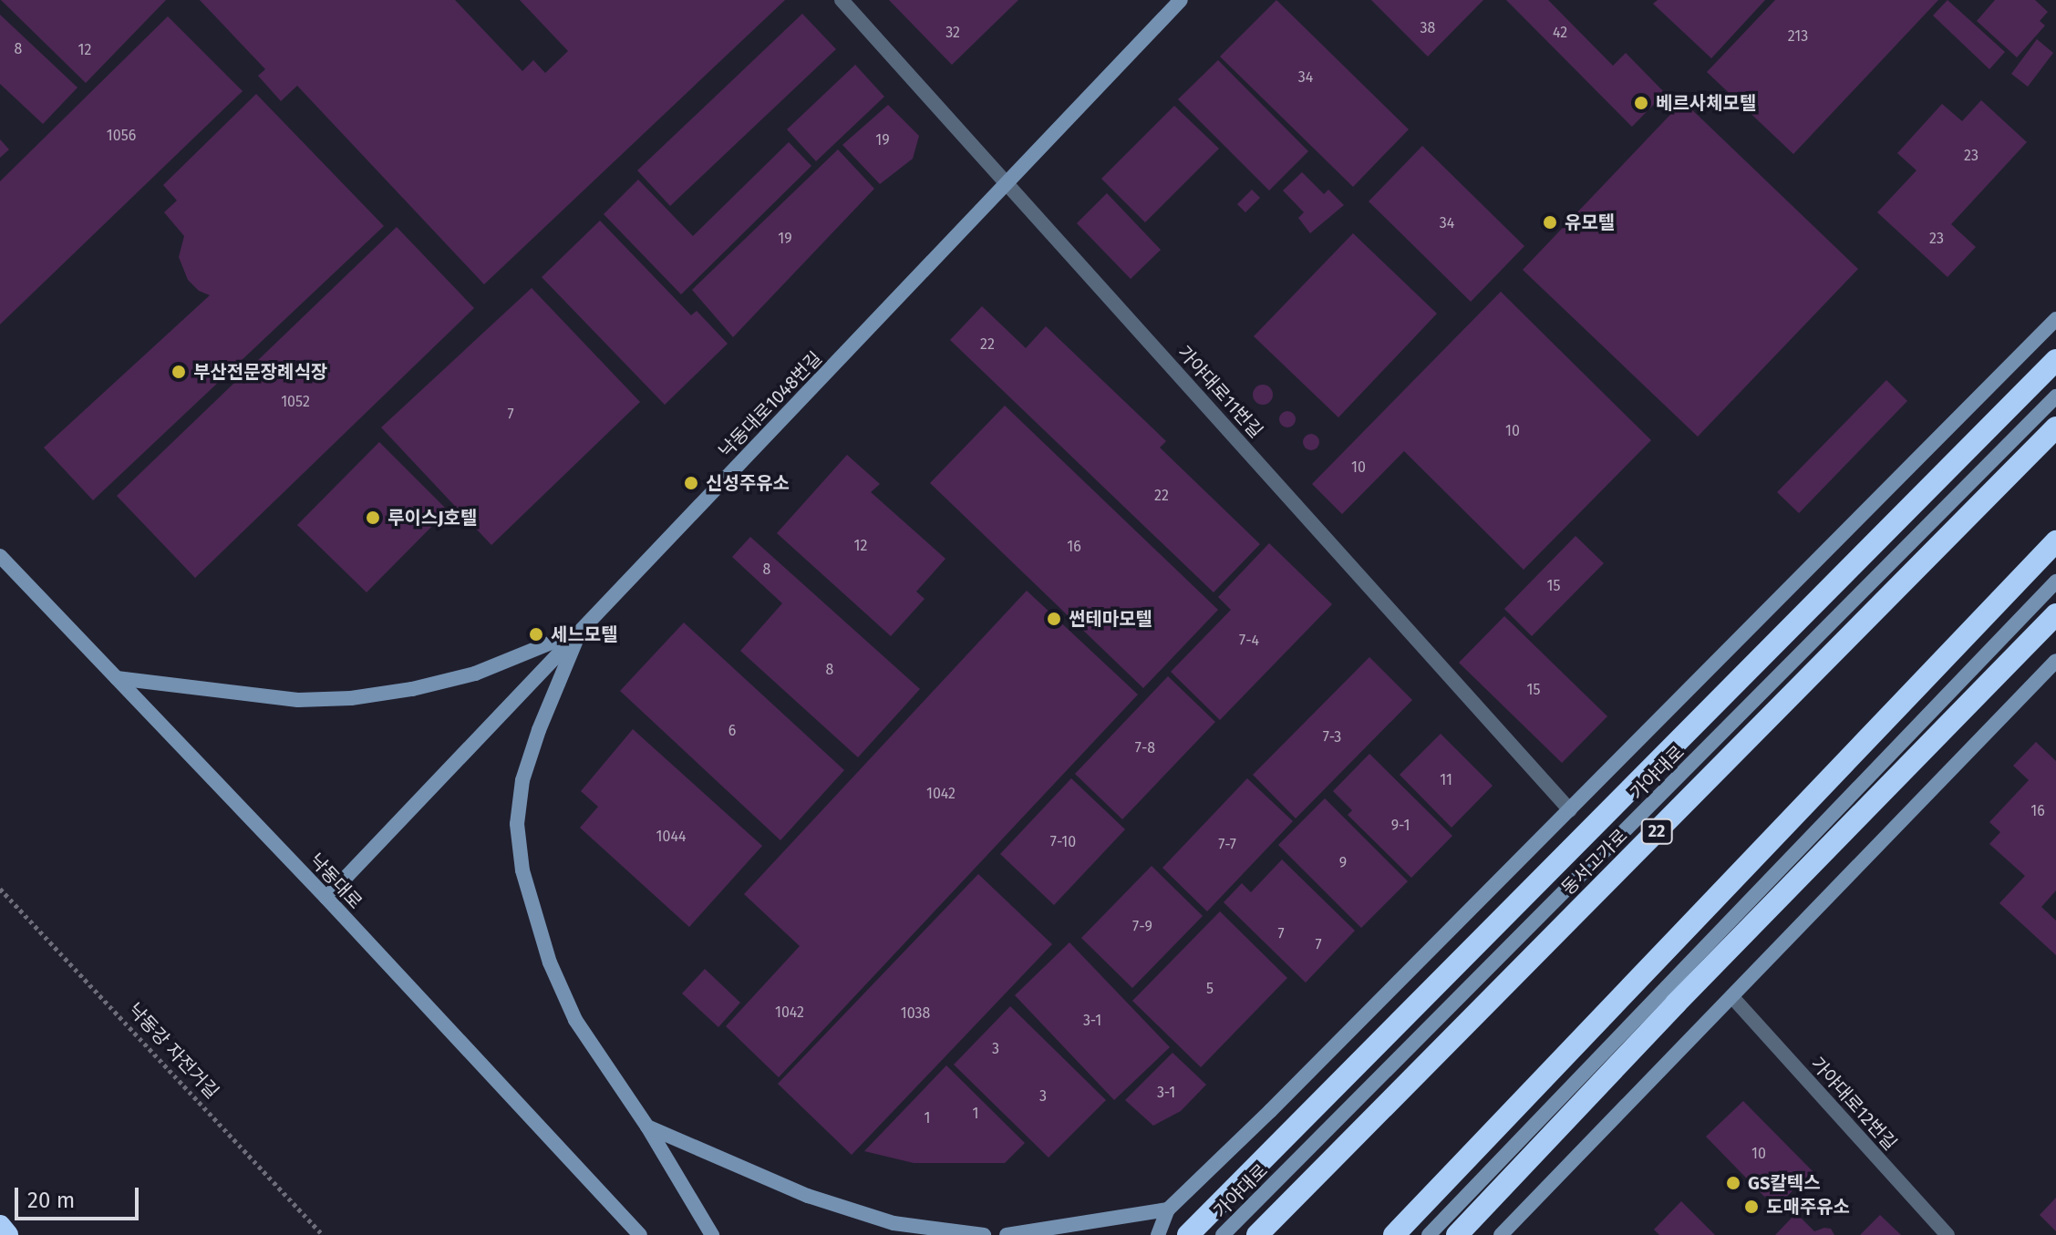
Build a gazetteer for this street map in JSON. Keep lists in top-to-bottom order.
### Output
{
  "streets": {
    "highway": ["22", "동서고가로"],
    "main road": ["낙동대로1048번길", "가야대로", "낙동대로"],
    "street": ["가야대로11번길", "가야대로12번길"],
    "path": ["낙동강 자전거길"]
  },
  "crossings": [
    ["가야대로11번길", "낙동대로1048번길"],
    ["낙동대로1048번길", "낙동대로"]
  ],
  "places": [
    "베르사체모텔",
    "유모텔",
    "부산전문장례식장",
    "신성주유소",
    "루이스J호텔",
    "썬테마모텔",
    "세느모텔",
    "GS칼텍스",
    "도매주유소"
  ],
  "house_numbers": [
    "38",
    "32",
    "42",
    "213",
    "8",
    "12",
    "34",
    "1056",
    "19",
    "23",
    "34",
    "19",
    "23",
    "22",
    "1052",
    "7",
    "10",
    "10",
    "22",
    "12",
    "16",
    "8",
    "15",
    "7-4",
    "8",
    "15",
    "6",
    "7-3",
    "7-8",
    "11",
    "1042",
    "16",
    "9-1",
    "1044",
    "7-10",
    "7-7",
    "9",
    "7-9",
    "7",
    "7",
    "5",
    "1042",
    "1038",
    "3-1",
    "3",
    "3-1",
    "3",
    "1",
    "1",
    "10"
  ],
  "scale_bar": "20 m"
}
